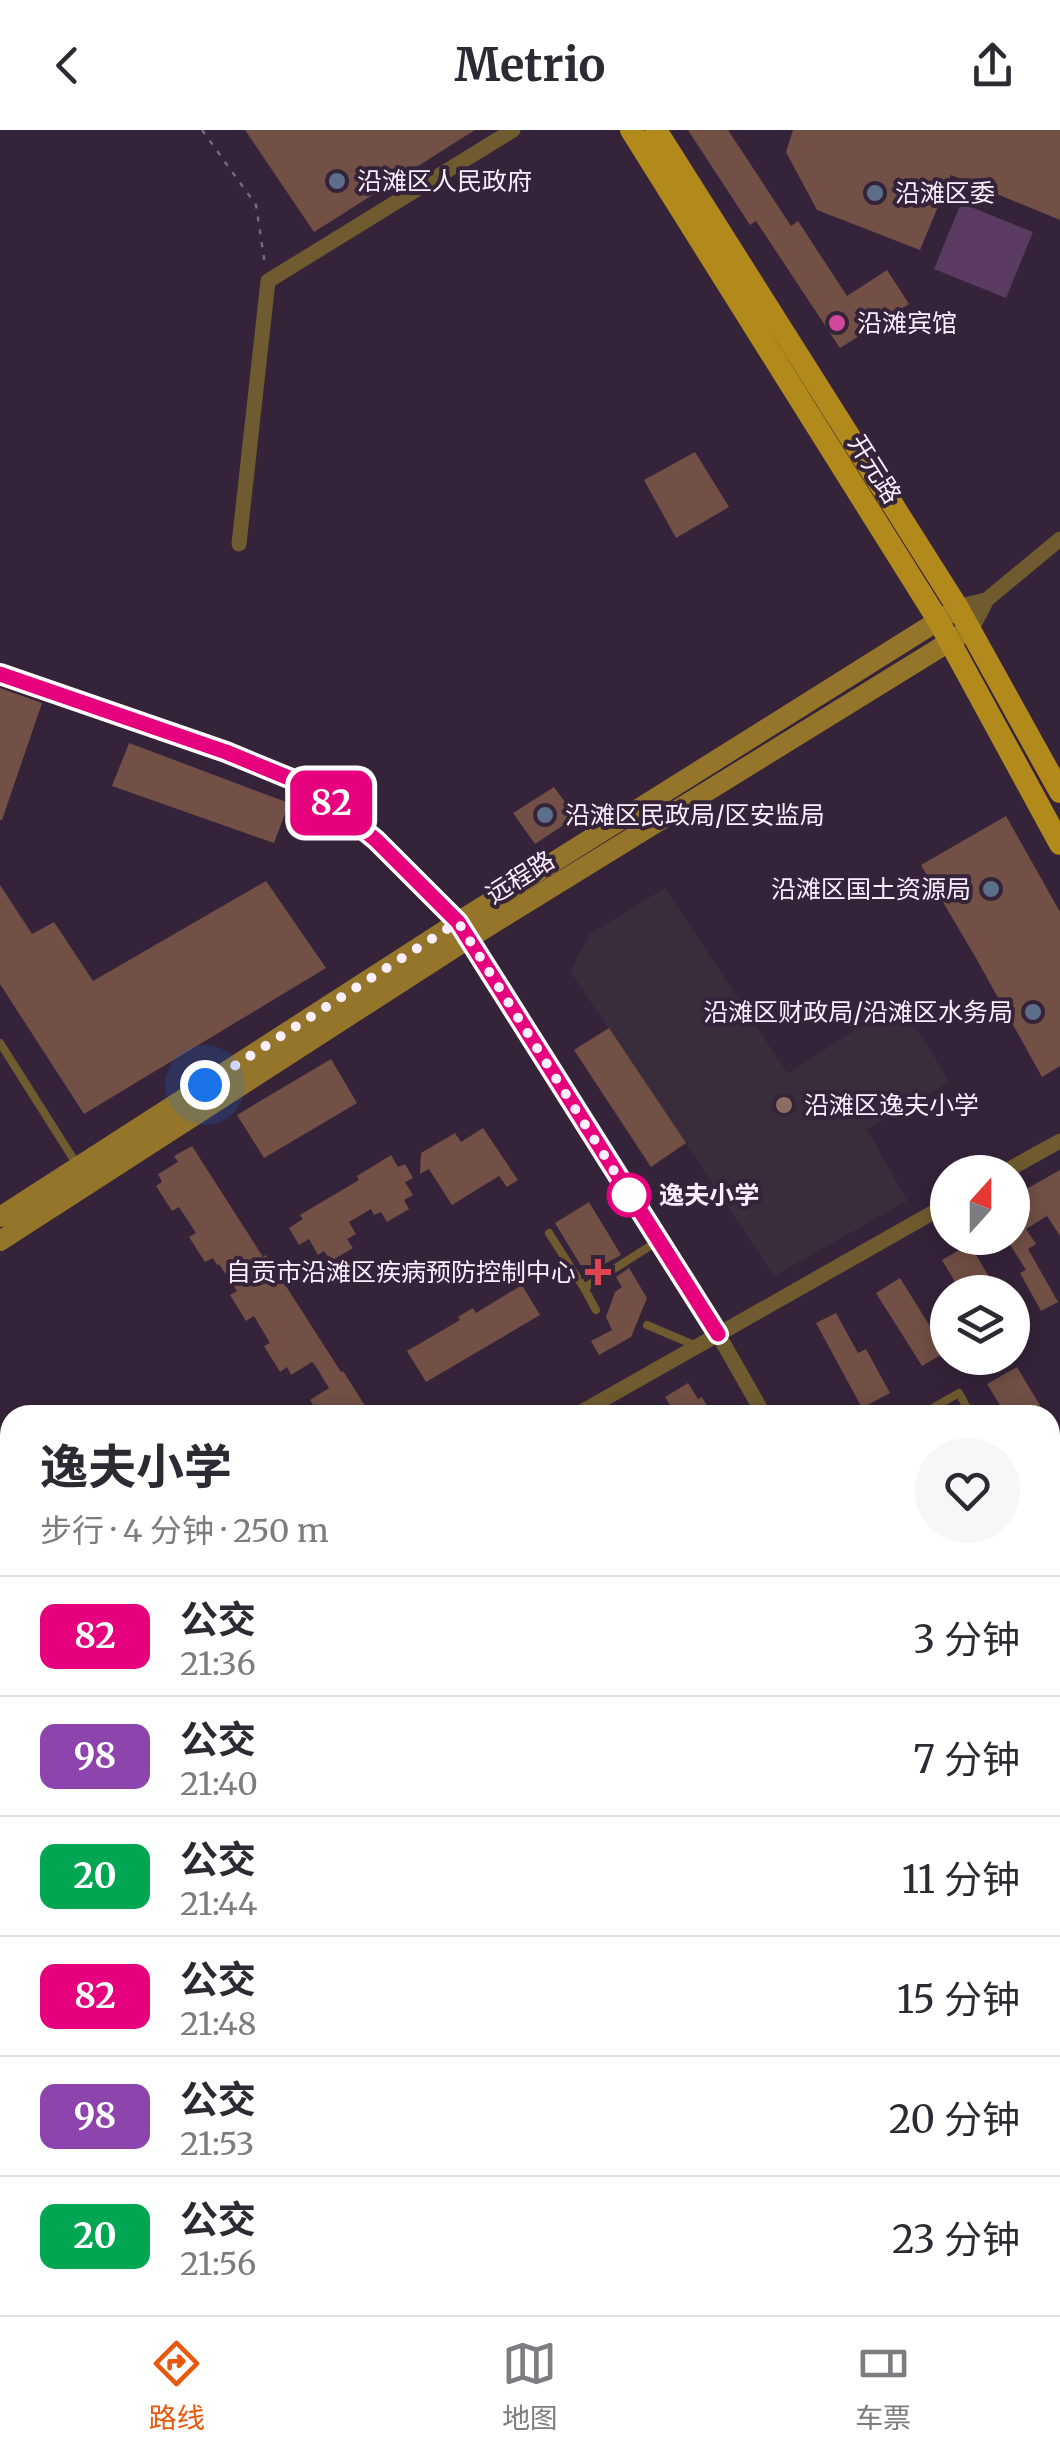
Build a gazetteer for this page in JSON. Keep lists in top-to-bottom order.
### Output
{
  "streets": {
    "main road": ["开元路", "远程路"]
  },
  "crossings": [
    ["开元路", "远程路"]
  ],
  "places": {
    "other": [
      "沿滩区人民政府",
      "沿滩区委",
      "沿滩宾馆",
      "沿滩区民政局/区安监局",
      "沿滩区国土资源局",
      "沿滩区财政局/沿滩区水务局",
      "沿滩区逸夫小学",
      "逸夫小学"
    ],
    "health": ["自贡市沿滩区疾病预防控制中心"]
  },
  "lines": ["bus line 82"],
  "north": "top",
  "page": {
    "header": "Metrio",
    "on_map": "82",
    "heading": ["逸夫小学", "步行 · 4 分钟 · 250 m"],
    "list": [
      {
        "mark": "82",
        "name": "公交",
        "note": "21:36",
        "value": "3 分钟"
      },
      {
        "mark": "98",
        "name": "公交",
        "note": "21:40",
        "value": "7 分钟"
      },
      {
        "mark": "20",
        "name": "公交",
        "note": "21:44",
        "value": "11 分钟"
      },
      {
        "mark": "82",
        "name": "公交",
        "note": "21:48",
        "value": "15 分钟"
      },
      {
        "mark": "98",
        "name": "公交",
        "note": "21:53",
        "value": "20 分钟"
      },
      {
        "mark": "20",
        "name": "公交",
        "note": "21:56",
        "value": "23 分钟"
      }
    ],
    "tabs": ["路线", "地图", "车票"]
  }
}
